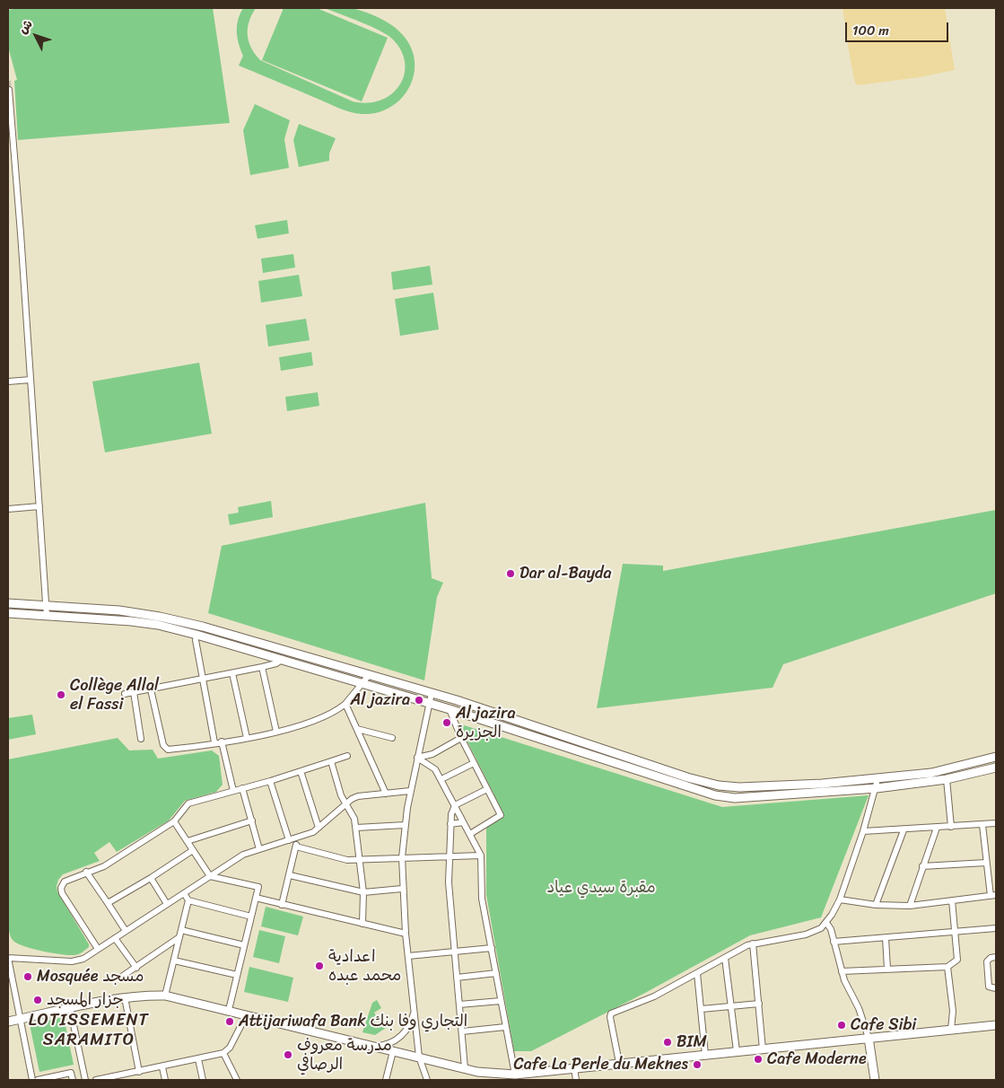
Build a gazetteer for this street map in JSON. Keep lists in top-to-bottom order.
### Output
{
  "districts": ["LOTISSEMENT SARAMITO"],
  "parks": ["مقبرة سيدي عياد"],
  "places": [
    "Dar al-Bayda",
    "Collège Allal el Fassi",
    "Al jazira",
    "Al jazira الجزيرة",
    "اعدادية محمد عبده",
    "Mosquée مسجد",
    "جزار المسجد",
    "Attijariwafa Bank التجاري وفا بنك",
    "Cafe Sibi",
    "BIM",
    "مدرسة معروف الرصافي",
    "Cafe Moderne",
    "Cafe La Perle du Meknes"
  ],
  "scale_bar": "100 m",
  "north": "top left"
}
